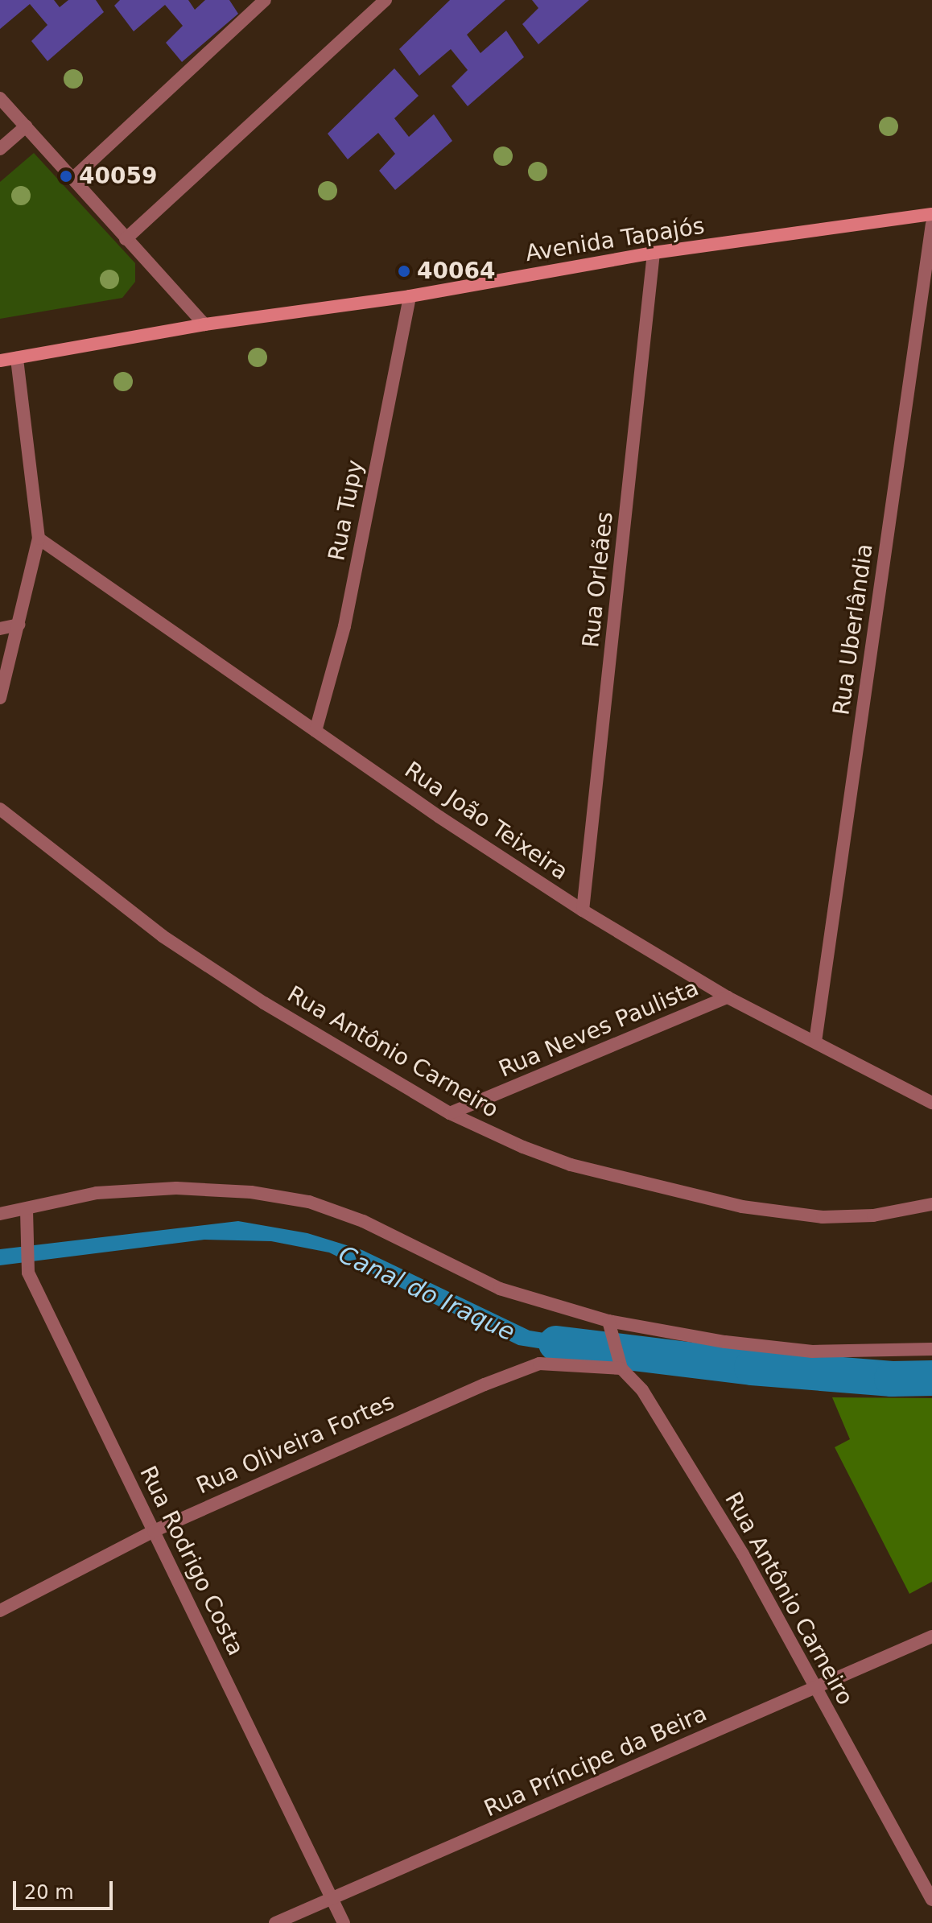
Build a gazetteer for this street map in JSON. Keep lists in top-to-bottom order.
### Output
{
  "streets": {
    "main road": ["Avenida Tapajós"],
    "street": [
      "Rua Tupy",
      "Rua Orleães",
      "Rua Uberlândia",
      "Rua João Teixeira",
      "Rua Neves Paulista",
      "Rua Antônio Carneiro",
      "Rua Oliveira Fortes",
      "Rua Rodrigo Costa",
      "Rua Príncipe da Beira"
    ]
  },
  "crossings": [
    ["Avenida Tapajós", "Rua Tupy"],
    ["Avenida Tapajós", "Rua Orleães"],
    ["Rua Tupy", "Rua João Teixeira"],
    ["Rua Orleães", "Rua João Teixeira"],
    ["Rua Uberlândia", "Rua João Teixeira"],
    ["Rua João Teixeira", "Rua Neves Paulista"],
    ["Rua Neves Paulista", "Rua Antônio Carneiro"],
    ["Rua Antônio Carneiro", "Rua Oliveira Fortes"],
    ["Rua Antônio Carneiro", "Rua Príncipe da Beira"],
    ["Rua Oliveira Fortes", "Rua Rodrigo Costa"],
    ["Rua Rodrigo Costa", "Rua Príncipe da Beira"]
  ],
  "water": ["Canal do Iraque"],
  "places": ["40059", "40064"],
  "scale_bar": "20 m"
}
